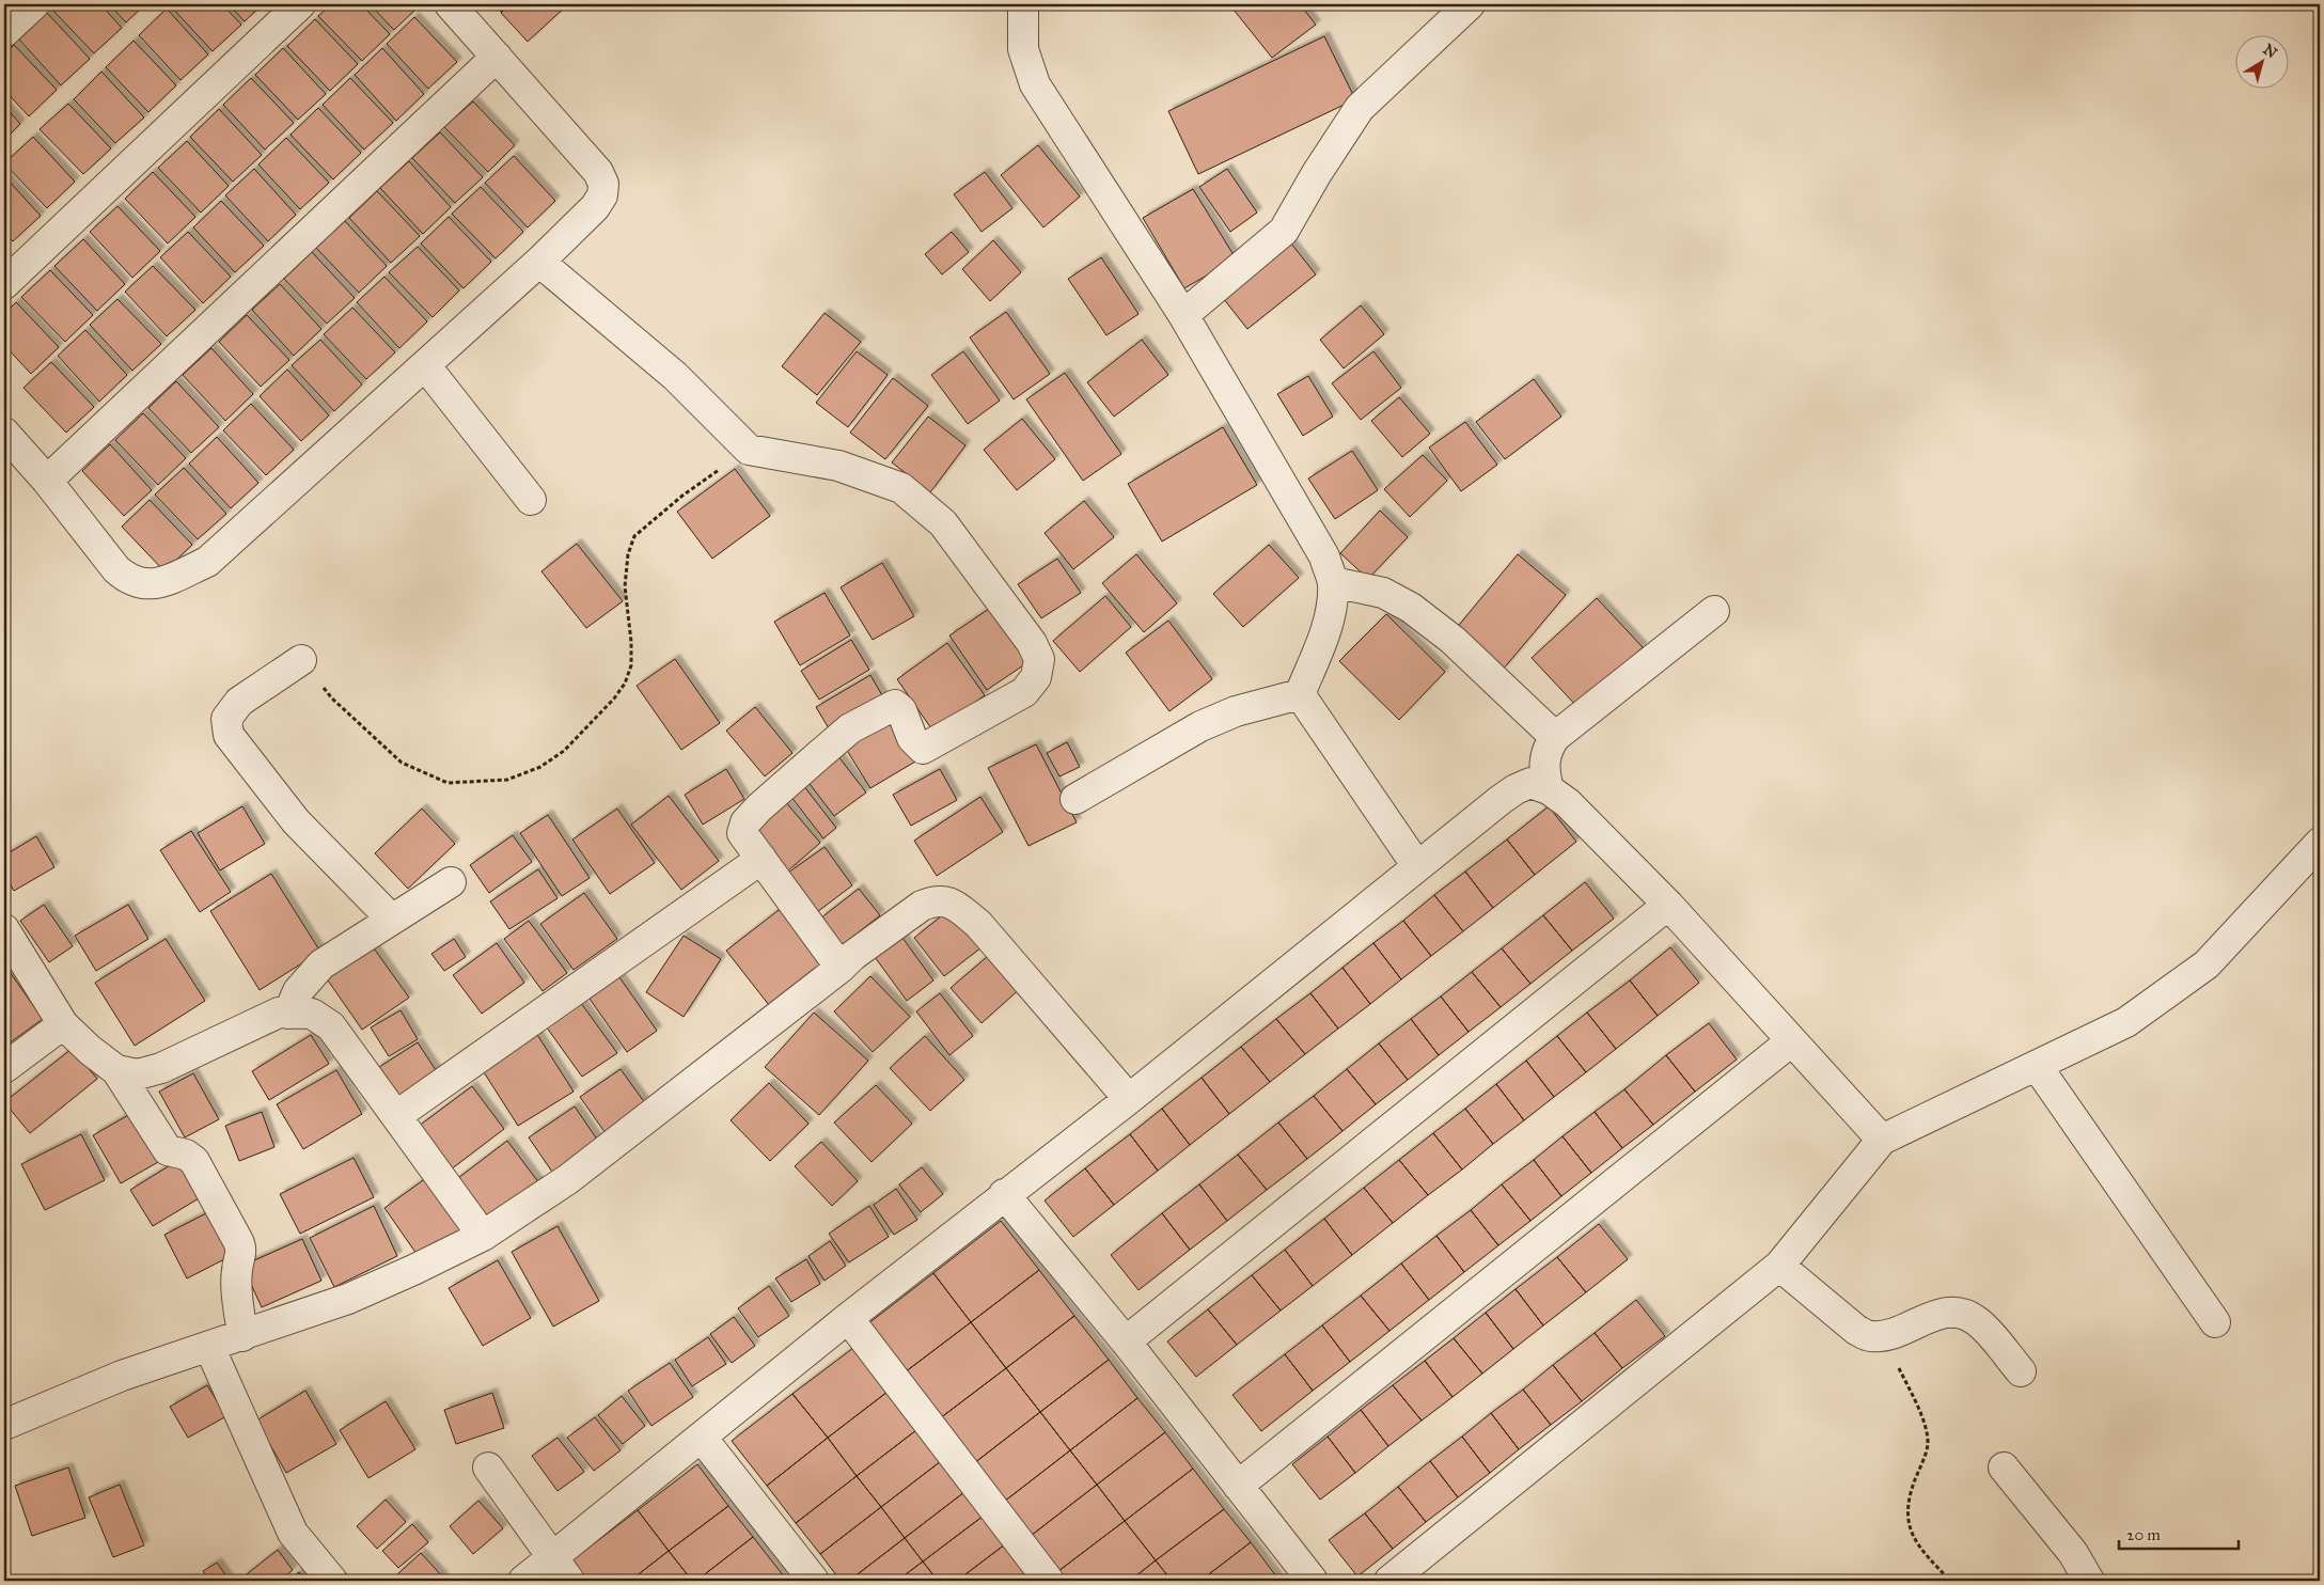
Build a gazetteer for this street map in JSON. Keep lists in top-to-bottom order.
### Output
{
  "scale_bar": "20 m",
  "north": "top right"
}
